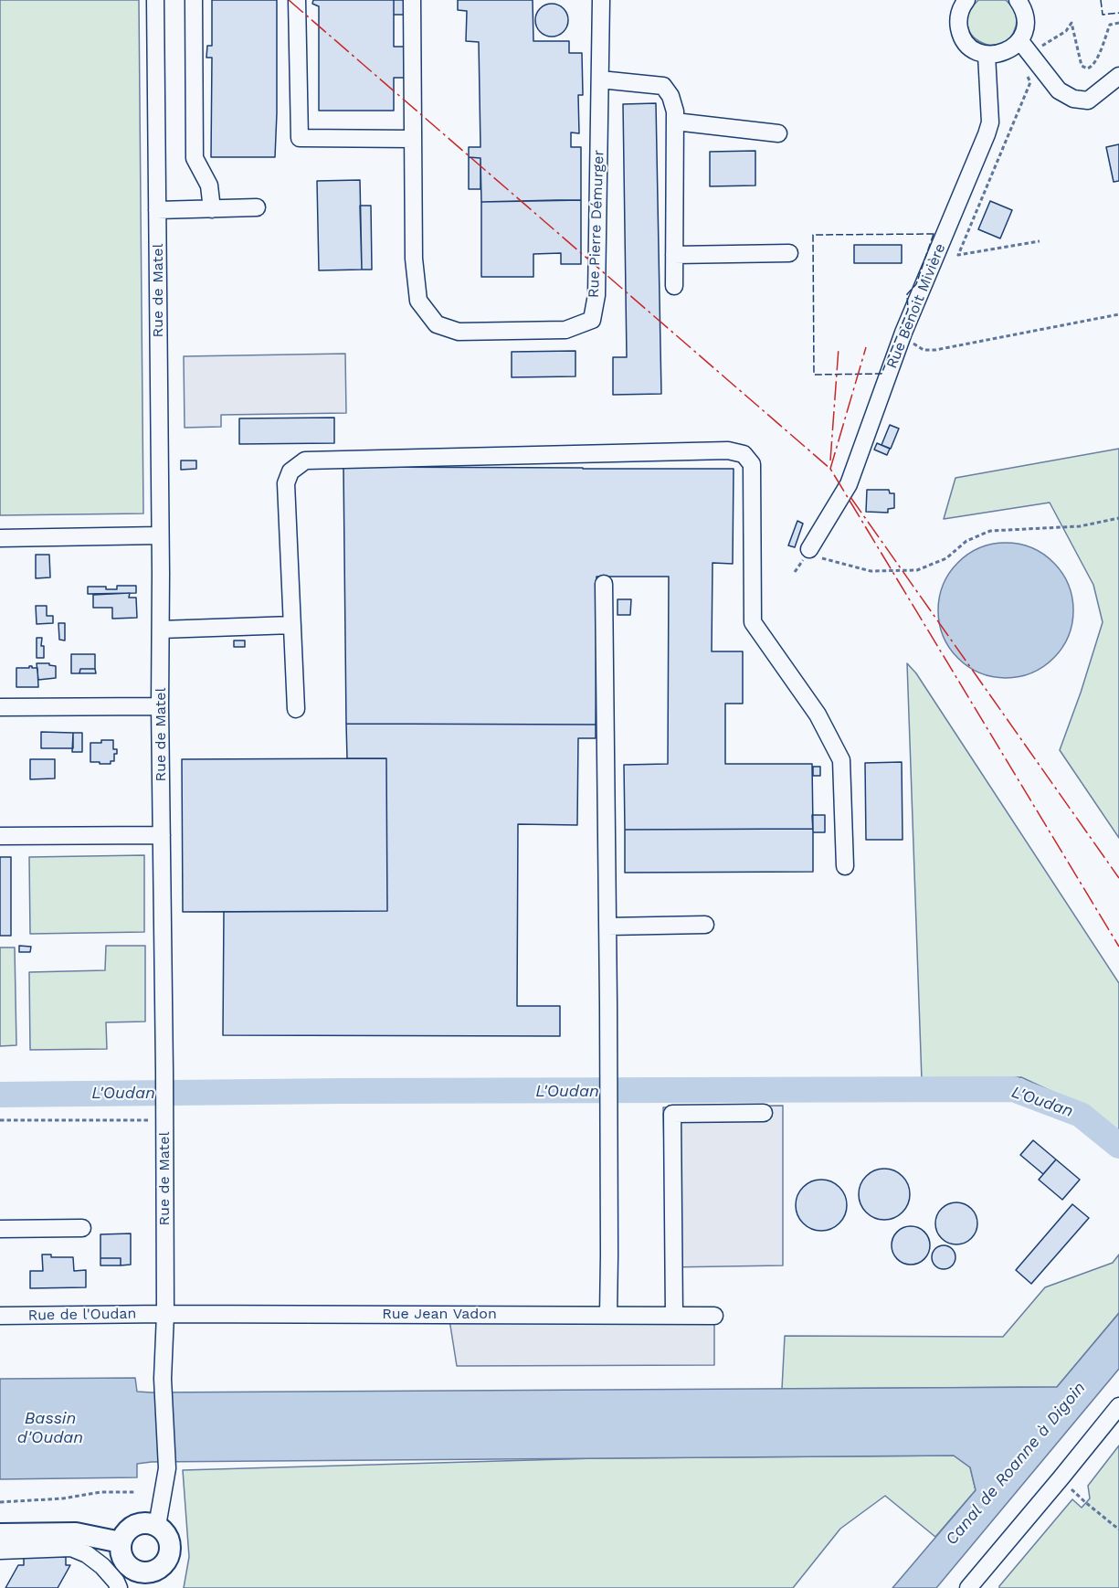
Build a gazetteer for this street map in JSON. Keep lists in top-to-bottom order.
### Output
{
  "streets": {
    "street": [
      "Rue Pierre Démurger",
      "Rue de Matel",
      "Rue Benoit Mivière",
      "Rue Jean Vadon",
      "Rue de l'Oudan"
    ]
  },
  "crossings": [
    ["Rue de Matel", "Rue Jean Vadon"],
    ["Rue de Matel", "Rue de l'Oudan"],
    ["Rue Jean Vadon", "Rue de l'Oudan"]
  ],
  "water": ["L'Oudan", "Bassin d'Oudan", "Canal de Roanne à Digoin"]
}
